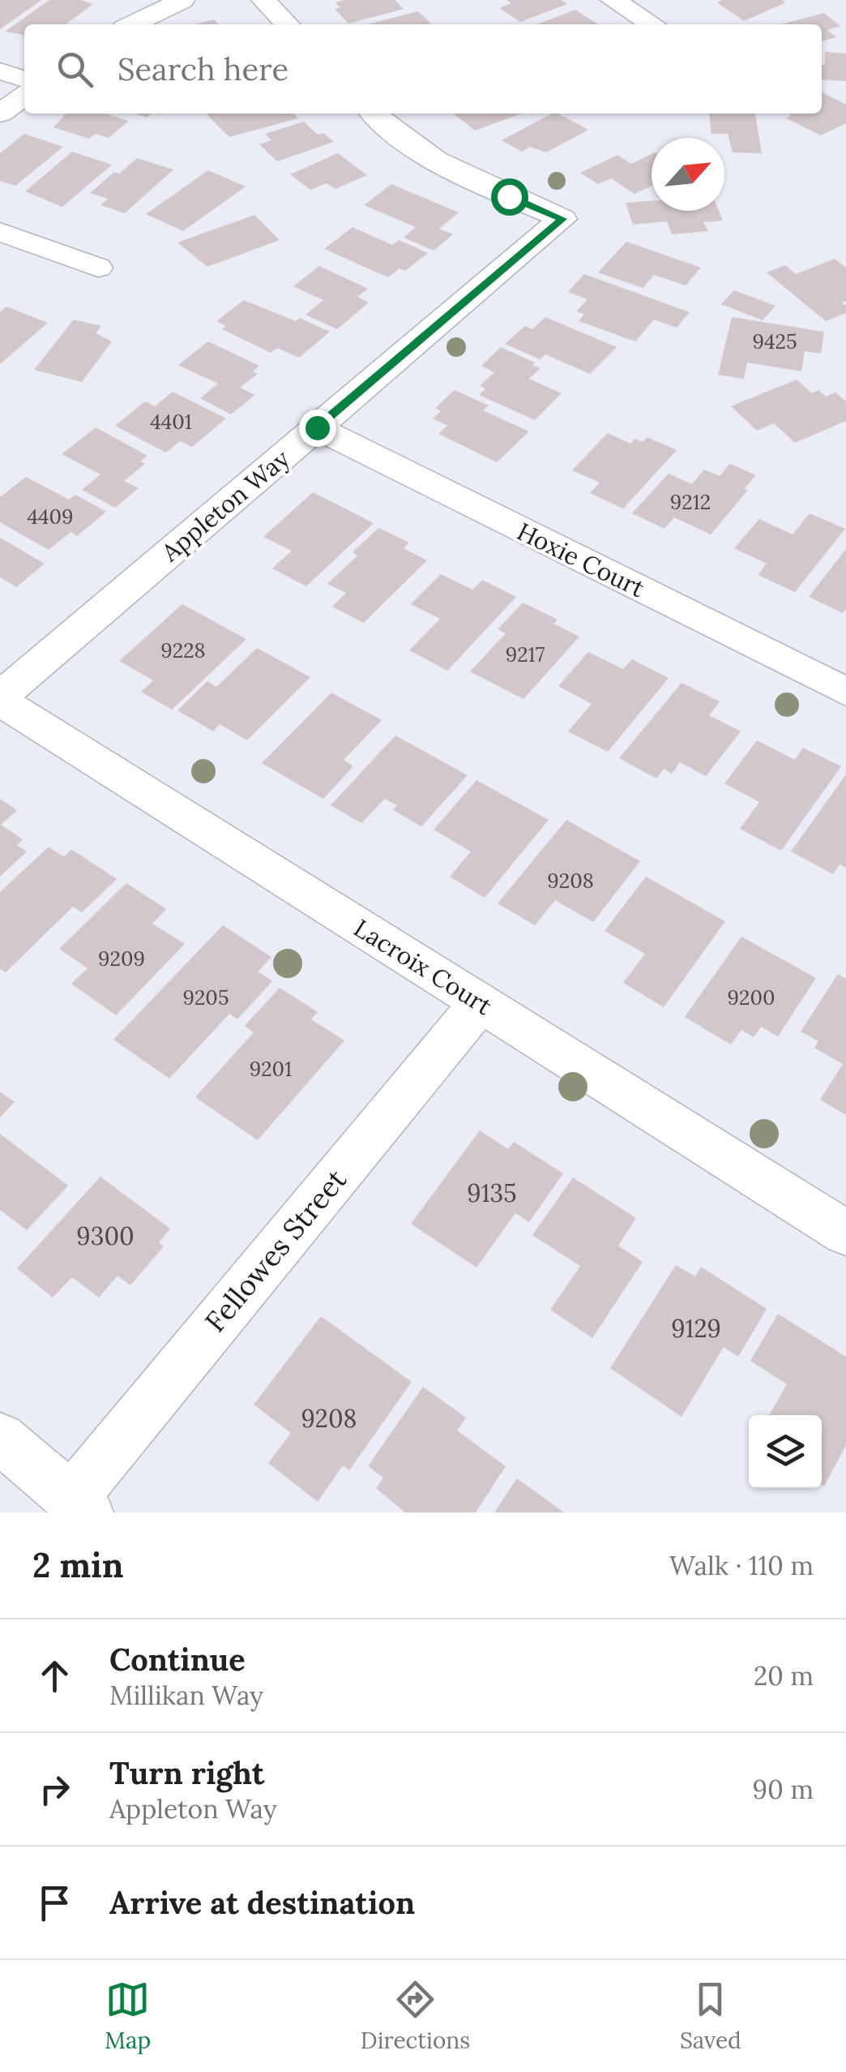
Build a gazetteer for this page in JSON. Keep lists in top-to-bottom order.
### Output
{
  "streets": {
    "street": [
      "Appleton Way",
      "Hoxie Court",
      "Lacroix Court",
      "Fellowes Street"
    ]
  },
  "crossings": [
    ["Appleton Way", "Hoxie Court"],
    ["Appleton Way", "Lacroix Court"],
    ["Lacroix Court", "Fellowes Street"]
  ],
  "house_numbers": [
    "9425",
    "4401",
    "9212",
    "4409",
    "9228",
    "9217",
    "9208",
    "9209",
    "9205",
    "9200",
    "9201",
    "9135",
    "9300",
    "9129",
    "9208"
  ],
  "north": "top right",
  "page": {
    "search": "Search here",
    "heading": ["2 min", "Walk · 110 m"],
    "list": [
      ["Continue", "Millikan Way", "20 m"],
      ["Turn right", "Appleton Way", "90 m"],
      "Arrive at destination"
    ],
    "nav": ["Map", "Directions", "Saved"]
  }
}
